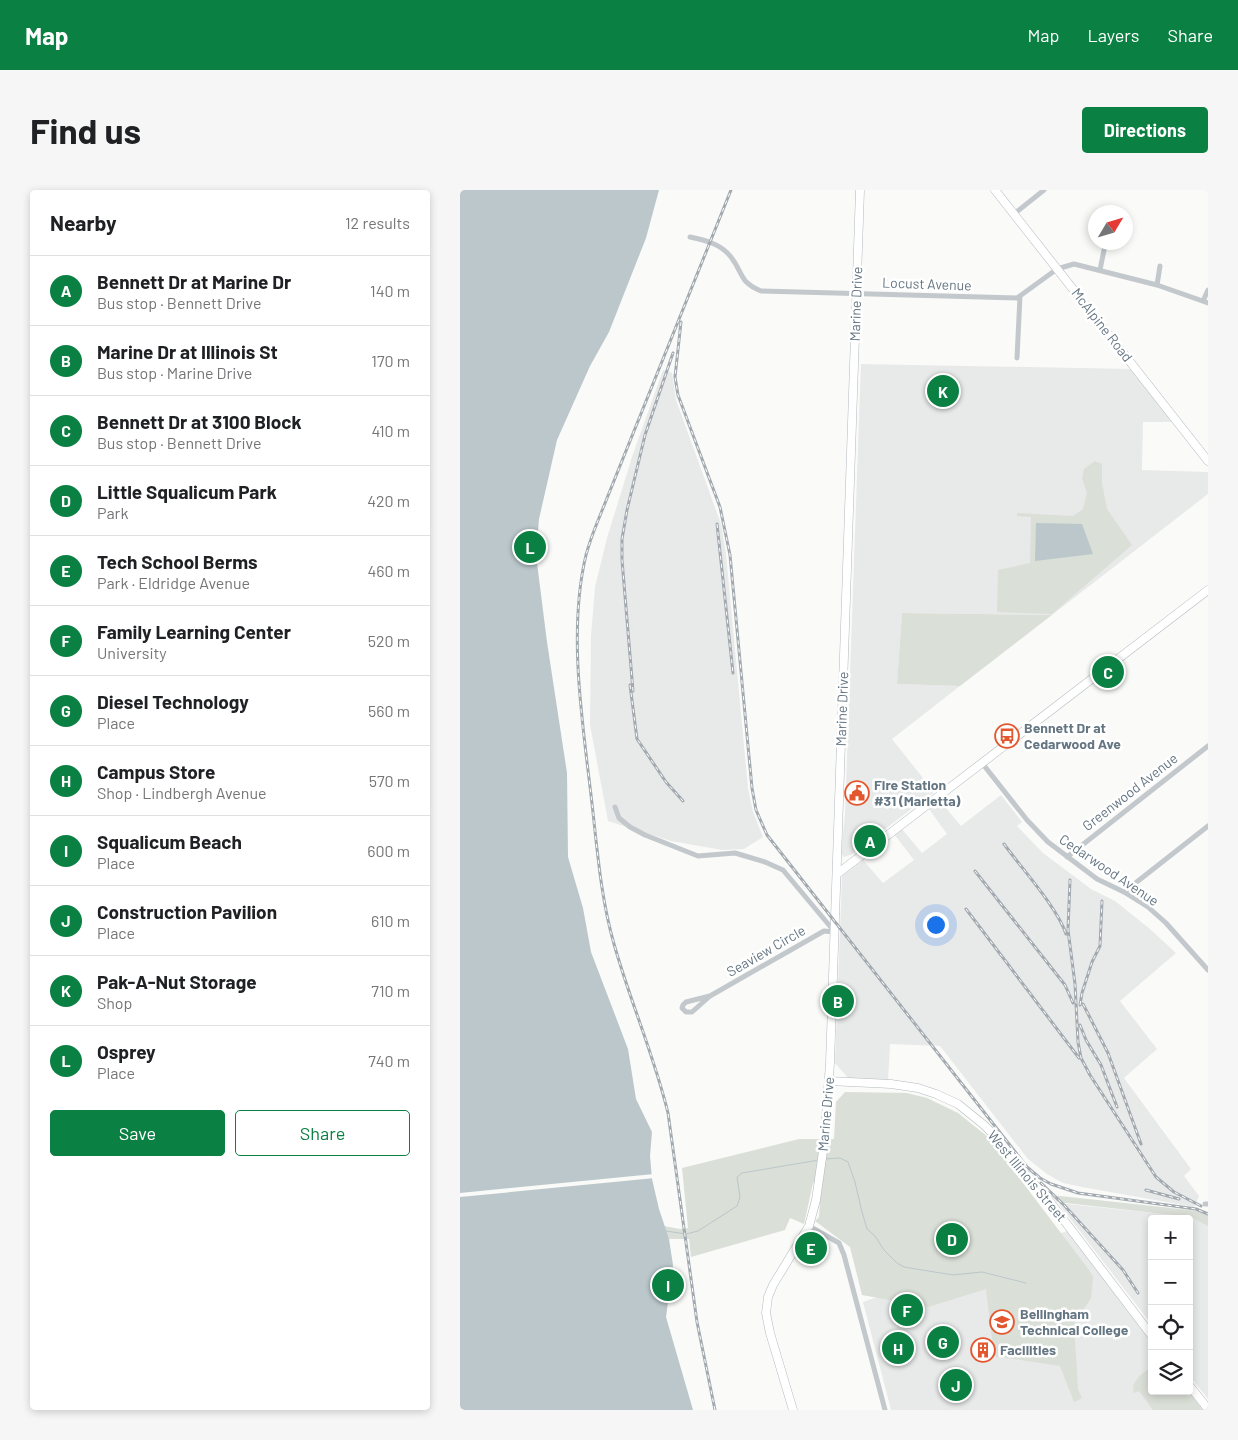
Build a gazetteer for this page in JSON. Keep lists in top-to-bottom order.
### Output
{
  "streets": {
    "main road": ["Marine Drive", "McAlpine Road", "West Illinois Street"],
    "street": [
      "Locust Avenue",
      "Greenwood Avenue",
      "Cedarwood Avenue",
      "Seaview Circle"
    ]
  },
  "crossings": [
    ["Locust Avenue", "Marine Drive"],
    ["Marine Drive", "Seaview Circle"],
    ["Marine Drive", "West Illinois Street"],
    ["Greenwood Avenue", "Cedarwood Avenue"]
  ],
  "places": {
    "bus stop": ["Bennett Dr at Cedarwood Ave"],
    "public building": ["Fire Station #31 (Marietta)"],
    "school or university": ["Bellingham Technical College"],
    "building": ["Facilities"]
  },
  "north": "top right",
  "page": {
    "header": "Map",
    "nav": ["Map", "Layers", "Share"],
    "buttons": [
      "Directions",
      ["Save", "Share"]
    ],
    "title": "Find us",
    "heading": ["Nearby", "12 results"],
    "list": [
      {
        "mark": "A",
        "name": "Bennett Dr at Marine Dr",
        "note": "Bus stop · Bennett Drive",
        "value": "140 m"
      },
      {
        "mark": "B",
        "name": "Marine Dr at Illinois St",
        "note": "Bus stop · Marine Drive",
        "value": "170 m"
      },
      {
        "mark": "C",
        "name": "Bennett Dr at 3100 Block",
        "note": "Bus stop · Bennett Drive",
        "value": "410 m"
      },
      {
        "mark": "D",
        "name": "Little Squalicum Park",
        "note": "Park",
        "value": "420 m"
      },
      {
        "mark": "E",
        "name": "Tech School Berms",
        "note": "Park · Eldridge Avenue",
        "value": "460 m"
      },
      {
        "mark": "F",
        "name": "Family Learning Center",
        "note": "University",
        "value": "520 m"
      },
      {
        "mark": "G",
        "name": "Diesel Technology",
        "note": "Place",
        "value": "560 m"
      },
      {
        "mark": "H",
        "name": "Campus Store",
        "note": "Shop · Lindbergh Avenue",
        "value": "570 m"
      },
      {
        "mark": "I",
        "name": "Squalicum Beach",
        "note": "Place",
        "value": "600 m"
      },
      {
        "mark": "J",
        "name": "Construction Pavilion",
        "note": "Place",
        "value": "610 m"
      },
      {
        "mark": "K",
        "name": "Pak-A-Nut Storage",
        "note": "Shop",
        "value": "710 m"
      },
      {
        "mark": "L",
        "name": "Osprey",
        "note": "Place",
        "value": "740 m"
      }
    ],
    "pins": [
      "K",
      "L",
      "C",
      "A",
      "B",
      "D",
      "E",
      "I",
      "F",
      "G",
      "H",
      "J"
    ],
    "map_buttons": ["+", "−"]
  }
}
